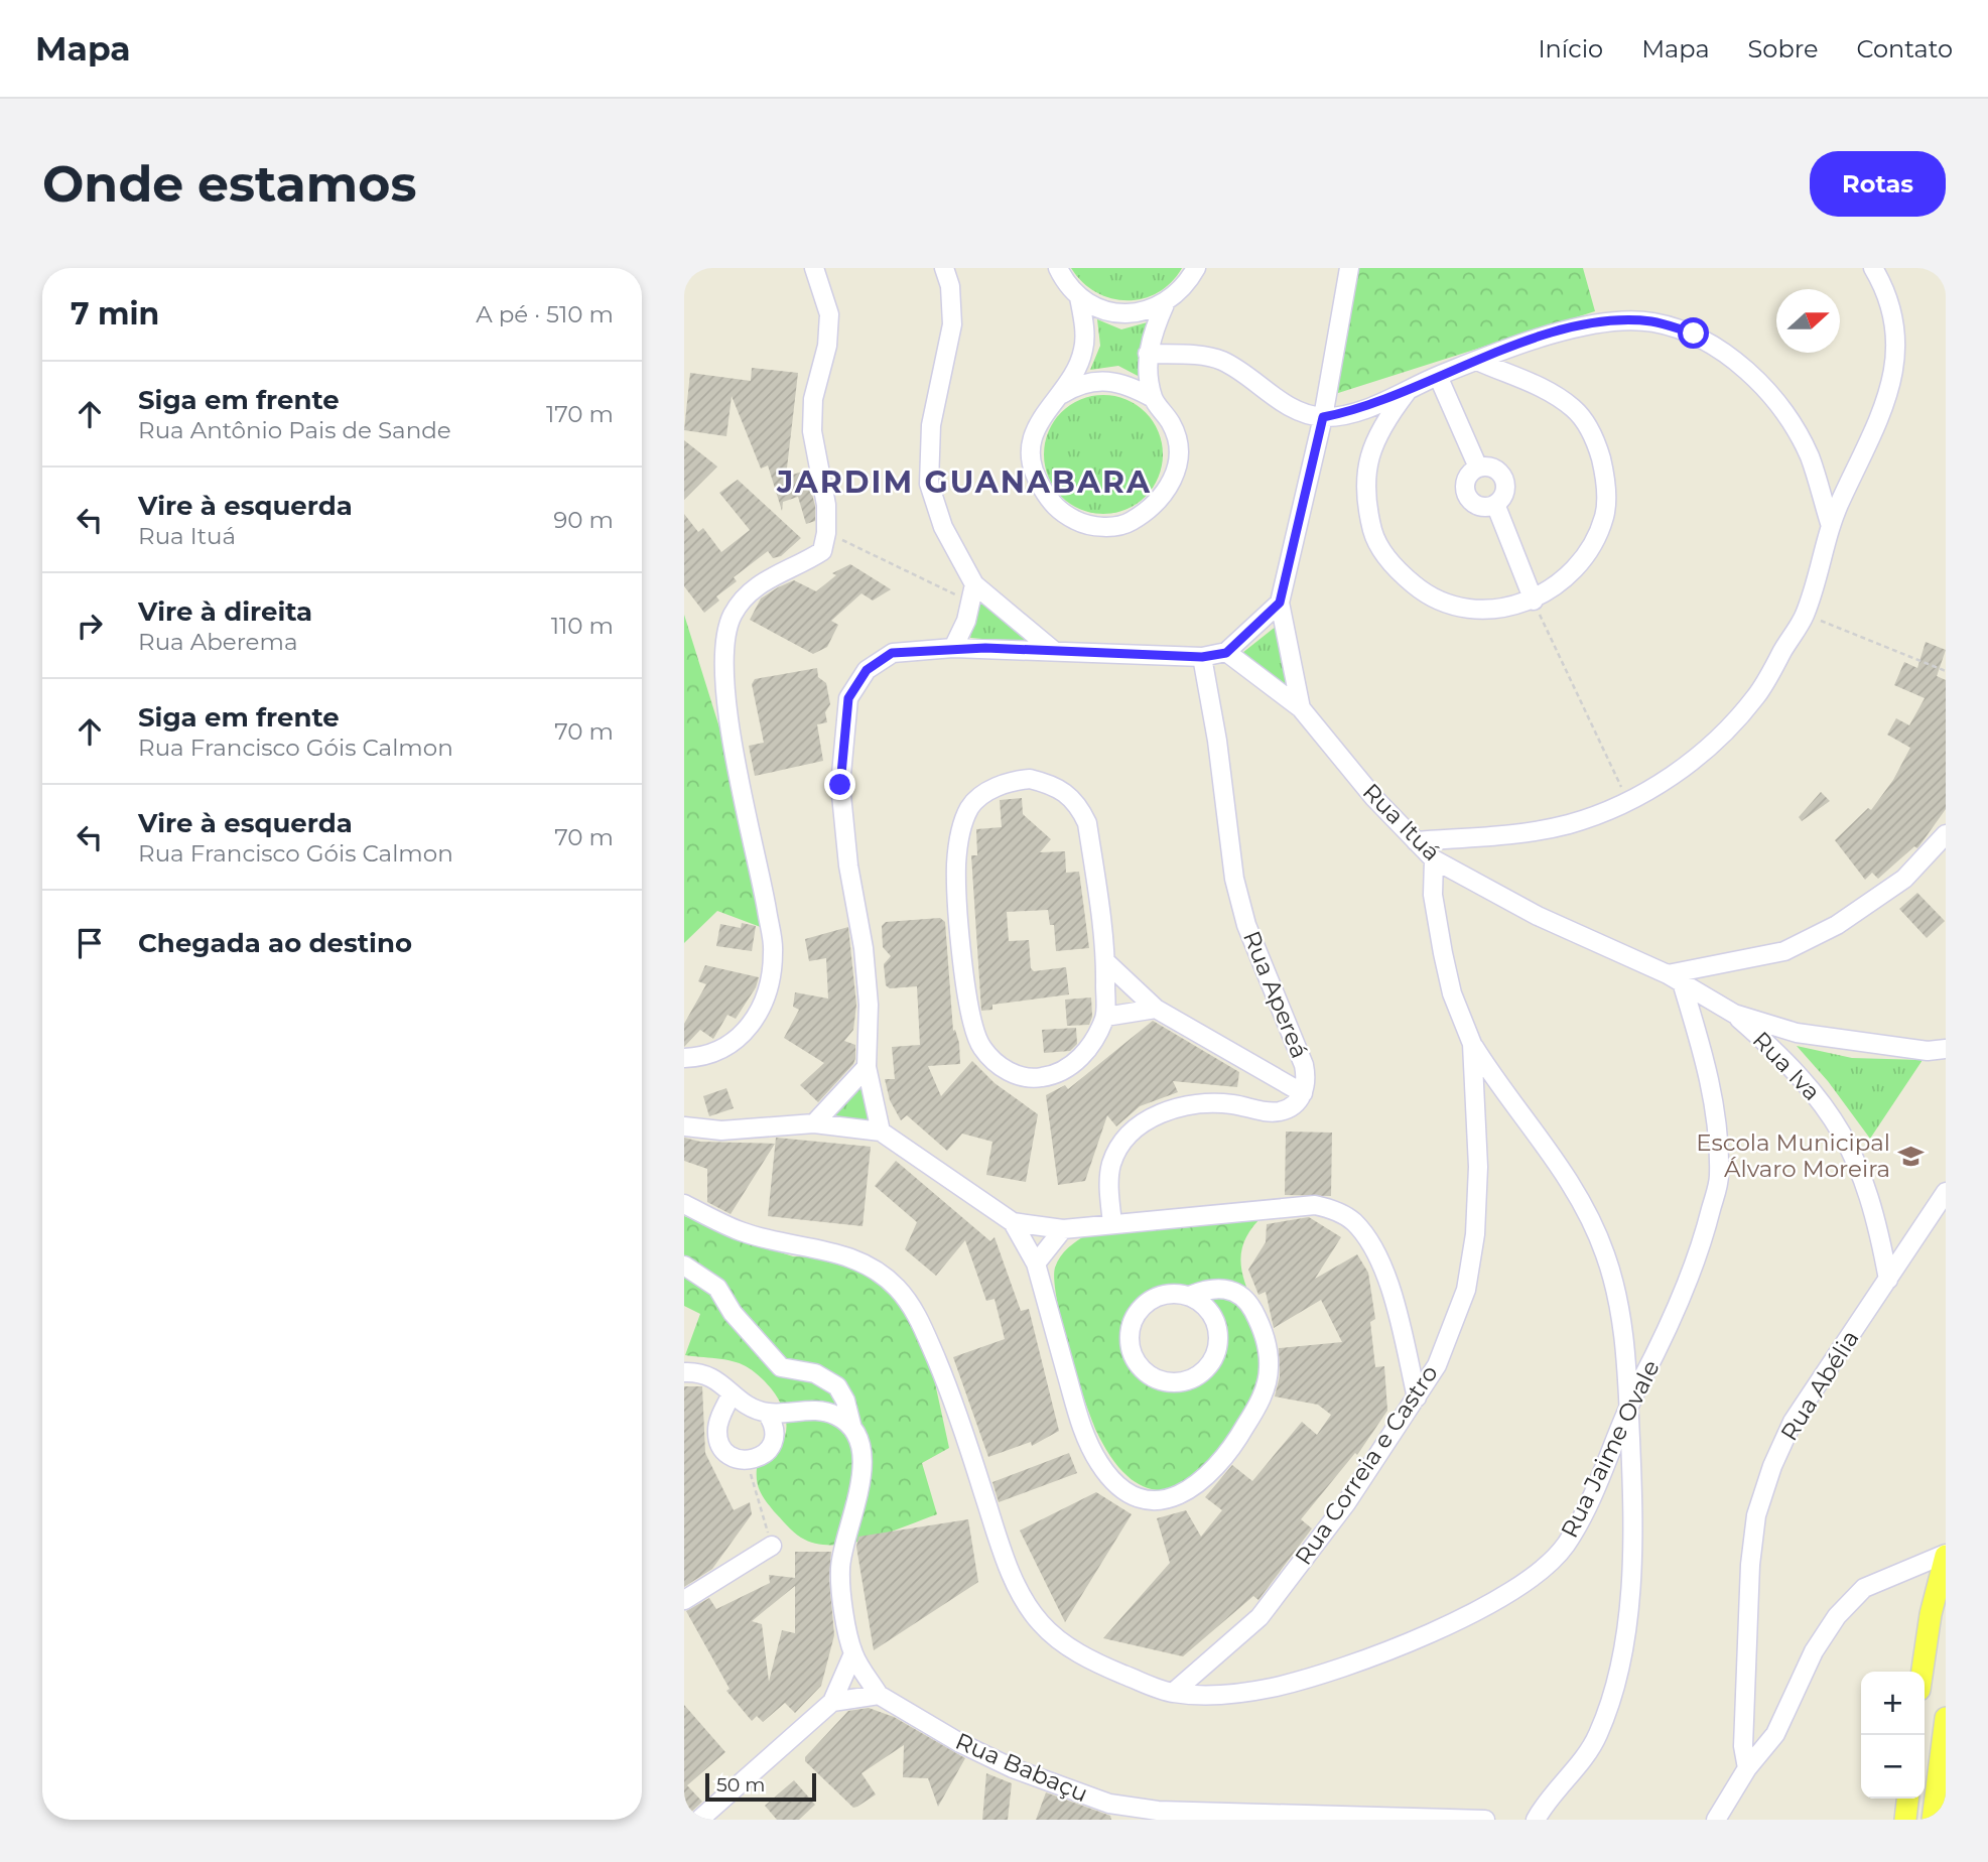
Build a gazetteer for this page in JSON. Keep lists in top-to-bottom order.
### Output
{
  "streets": {
    "street": [
      "Rua Ituá",
      "Rua Apereá",
      "Rua Iva",
      "Rua Abélia",
      "Rua Jaime Ovale",
      "Rua Correia e Castro",
      "Rua Babaçu"
    ]
  },
  "crossings": [
    ["Rua Ituá", "Rua Iva"],
    ["Rua Ituá", "Rua Jaime Ovale"],
    ["Rua Ituá", "Rua Correia e Castro"],
    ["Rua Iva", "Rua Abélia"],
    ["Rua Jaime Ovale", "Rua Correia e Castro"]
  ],
  "districts": ["JARDIM GUANABARA"],
  "places": {
    "school or university": ["Escola Municipal Álvaro Moreira"]
  },
  "scale_bar": "50 m",
  "north": "right",
  "page": {
    "header": "Mapa",
    "nav": [
      "Início",
      "Mapa",
      "Sobre",
      "Contato"
    ],
    "buttons": "Rotas",
    "title": "Onde estamos",
    "heading": ["7 min", "A pé · 510 m"],
    "list": [
      ["Siga em frente", "Rua Antônio Pais de Sande", "170 m"],
      ["Vire à esquerda", "Rua Ituá", "90 m"],
      ["Vire à direita", "Rua Aberema", "110 m"],
      ["Siga em frente", "Rua Francisco Góis Calmon", "70 m"],
      ["Vire à esquerda", "Rua Francisco Góis Calmon", "70 m"],
      "Chegada ao destino"
    ],
    "map_buttons": ["+", "−"],
    "scale": "50 m"
  }
}
